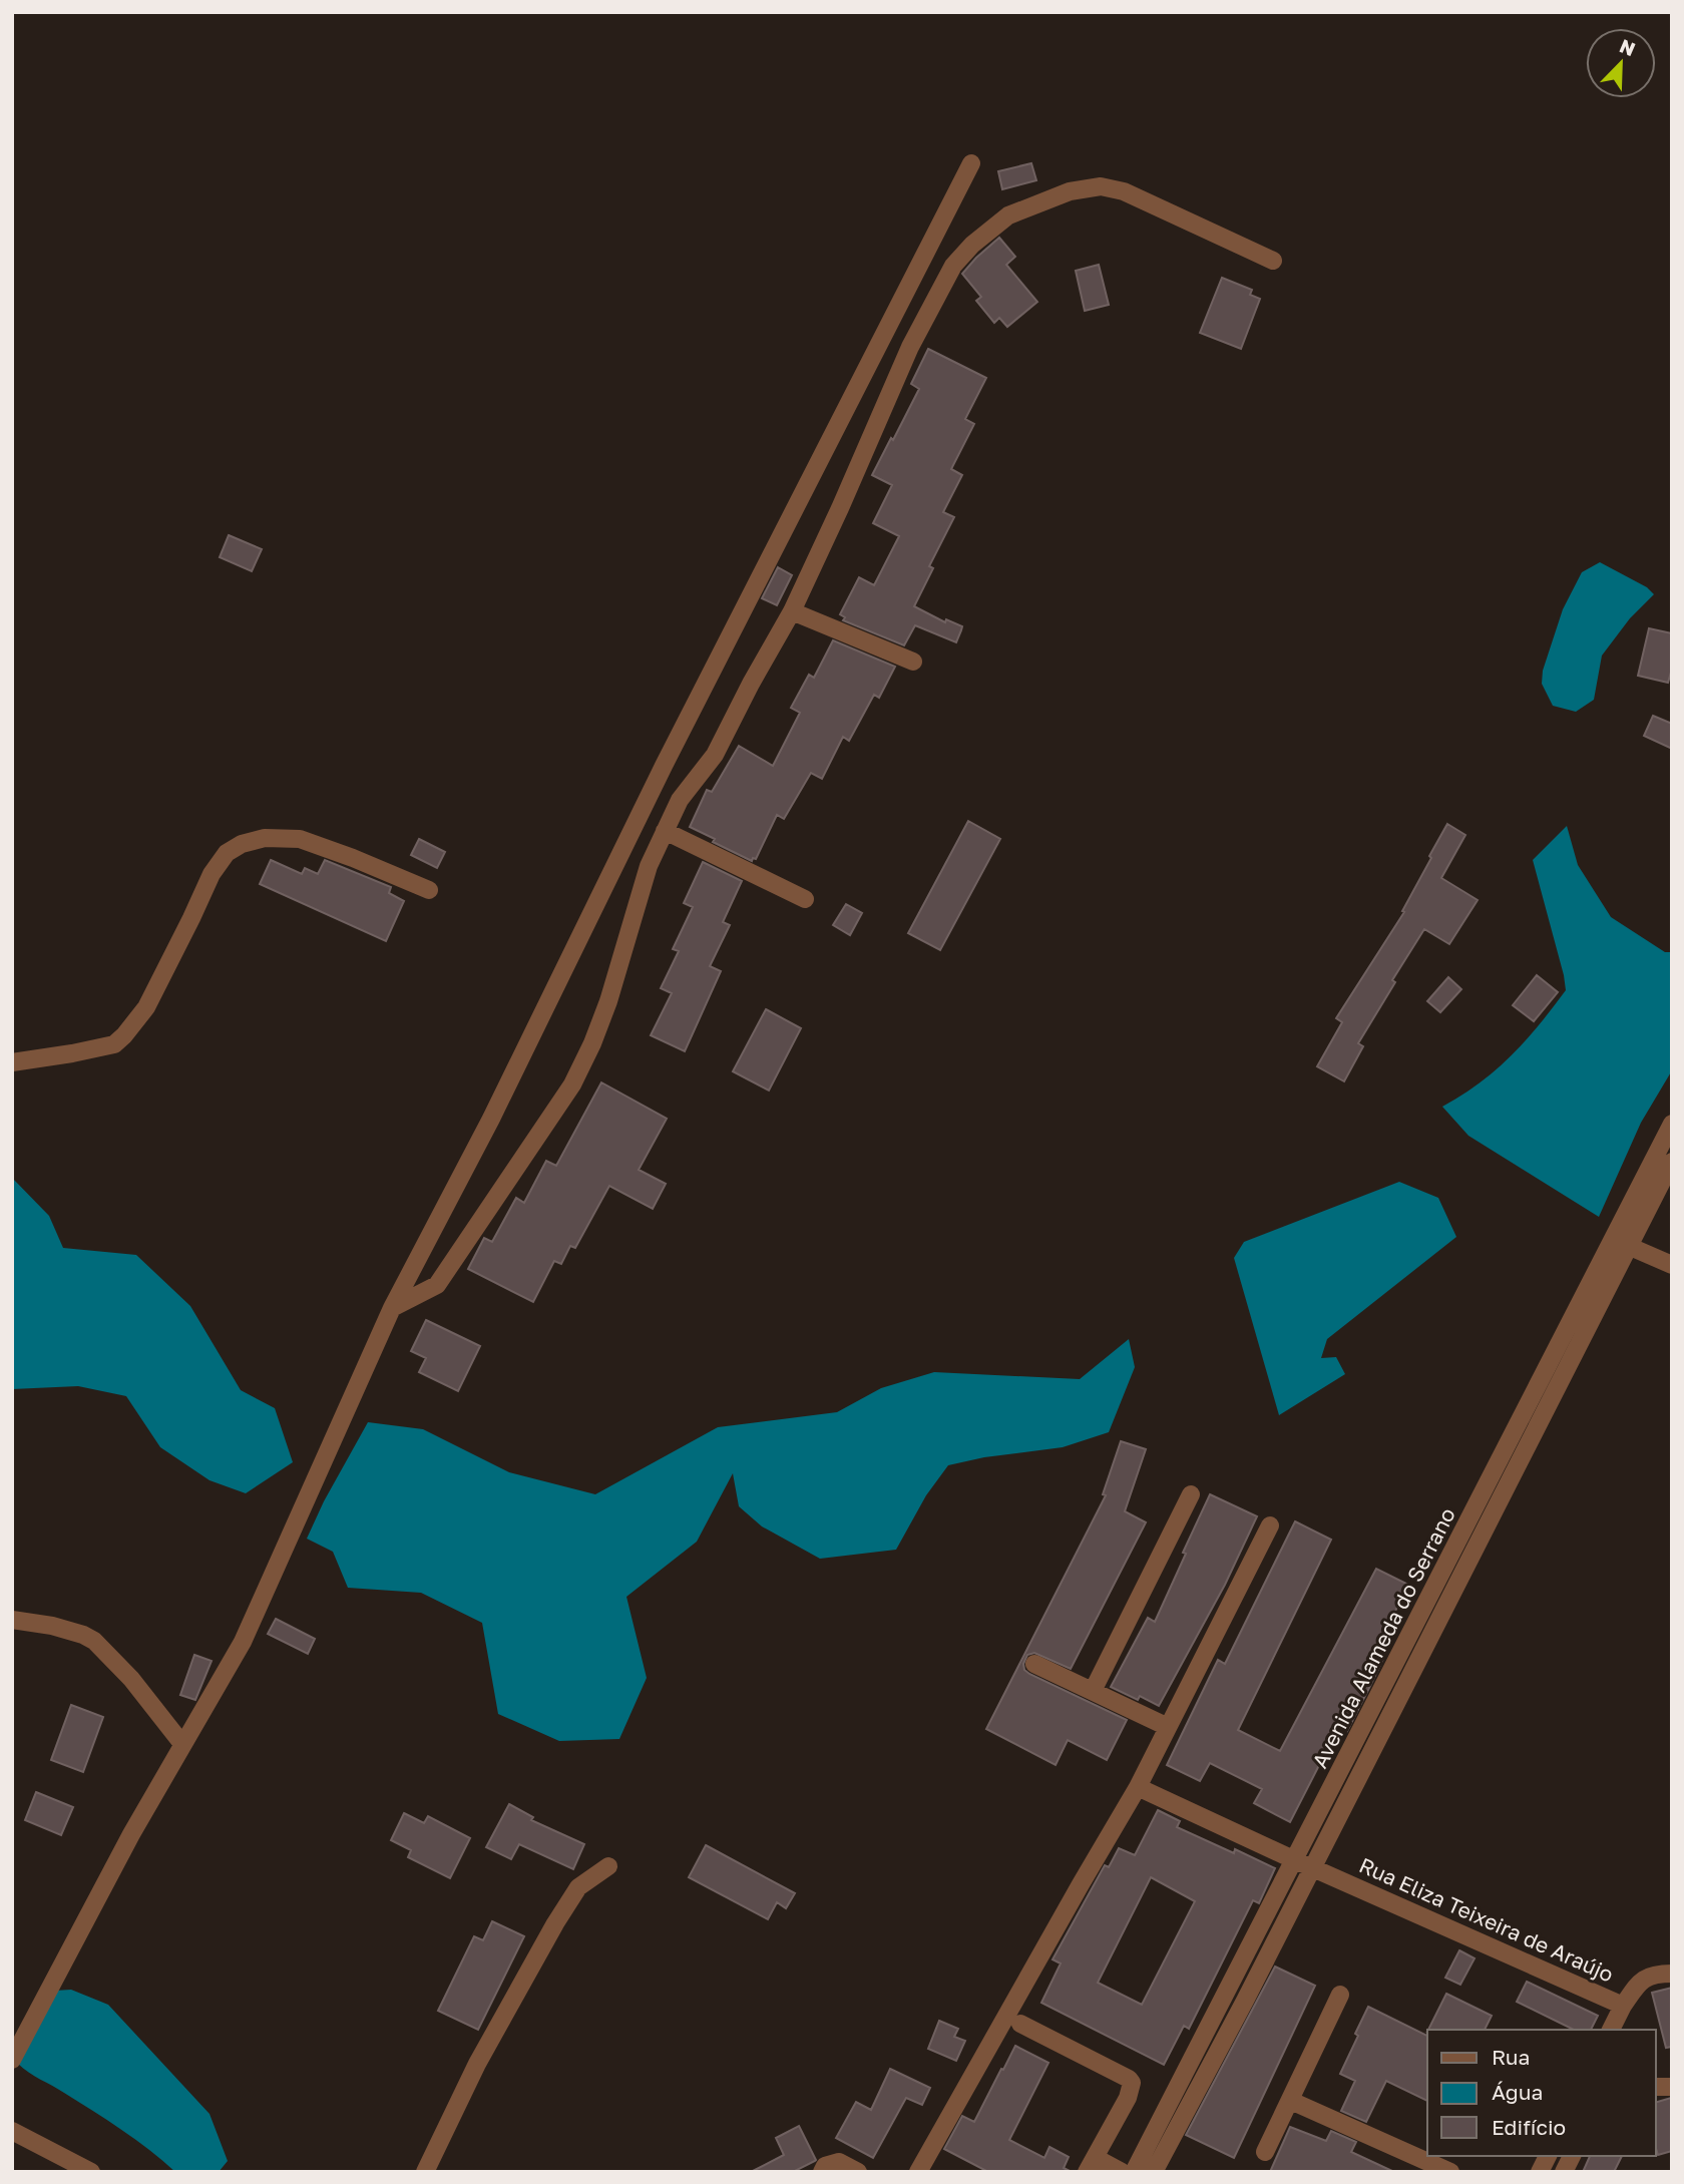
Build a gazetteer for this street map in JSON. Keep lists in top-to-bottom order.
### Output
{
  "streets": {
    "street": ["Avenida Alameda do Serrano", "Rua Eliza Teixeira de Araújo"]
  },
  "crossings": [
    ["Avenida Alameda do Serrano", "Rua Eliza Teixeira de Araújo"]
  ],
  "legend": ["Rua", "Água", "Edifício"],
  "north": "top right"
}
